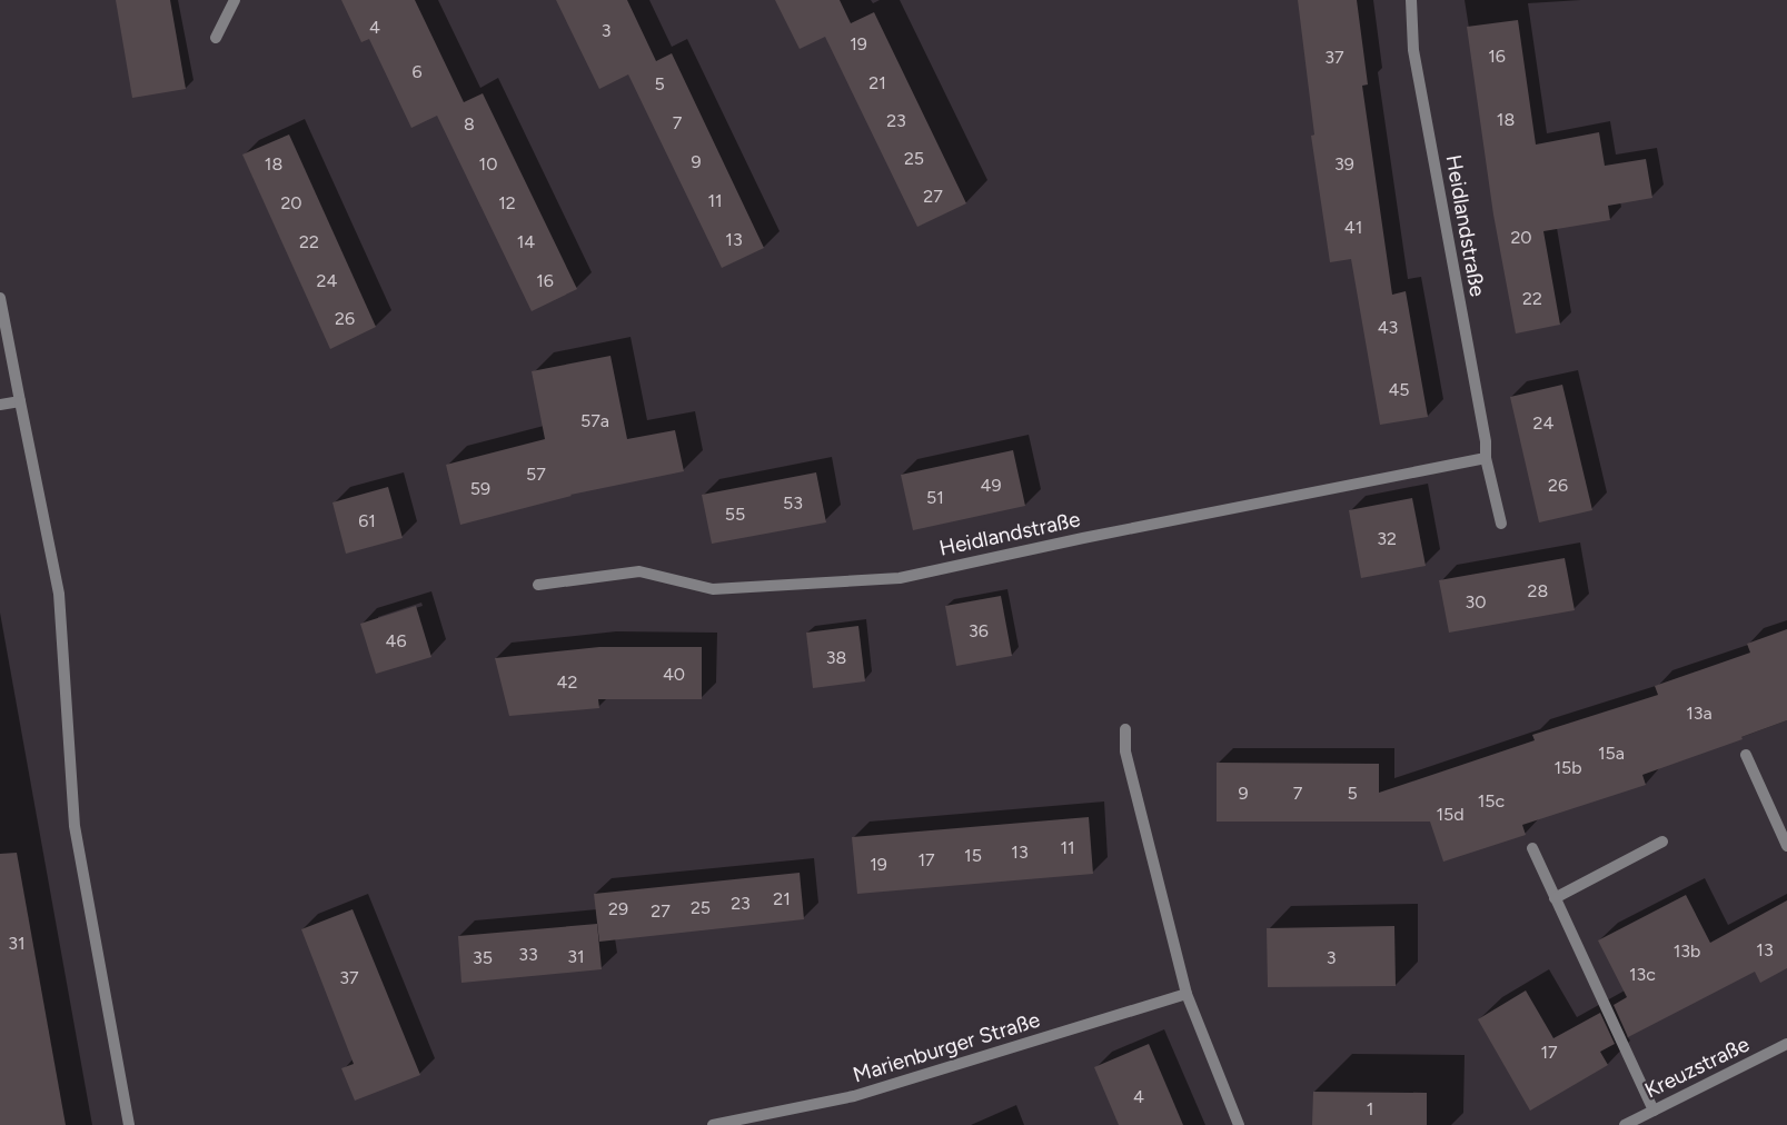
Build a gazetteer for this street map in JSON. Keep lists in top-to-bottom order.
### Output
{
  "streets": {
    "street": ["Heidlandstraße", "Marienburger Straße", "Kreuzstraße"]
  },
  "house_numbers": [
    "4",
    "3",
    "19",
    "16",
    "37",
    "6",
    "21",
    "5",
    "18",
    "23",
    "7",
    "8",
    "25",
    "9",
    "18",
    "10",
    "39",
    "27",
    "11",
    "20",
    "12",
    "41",
    "20",
    "13",
    "22",
    "14",
    "24",
    "16",
    "22",
    "26",
    "43",
    "45",
    "57a",
    "24",
    "57",
    "49",
    "26",
    "59",
    "51",
    "53",
    "55",
    "61",
    "32",
    "28",
    "30",
    "36",
    "46",
    "38",
    "40",
    "42",
    "13a",
    "15a",
    "15b",
    "9",
    "7",
    "5",
    "15c",
    "15d",
    "11",
    "13",
    "15",
    "17",
    "19",
    "21",
    "23",
    "25",
    "29",
    "27",
    "31",
    "13",
    "13b",
    "33",
    "31",
    "35",
    "3",
    "13c",
    "37",
    "17",
    "4",
    "1"
  ]
}
